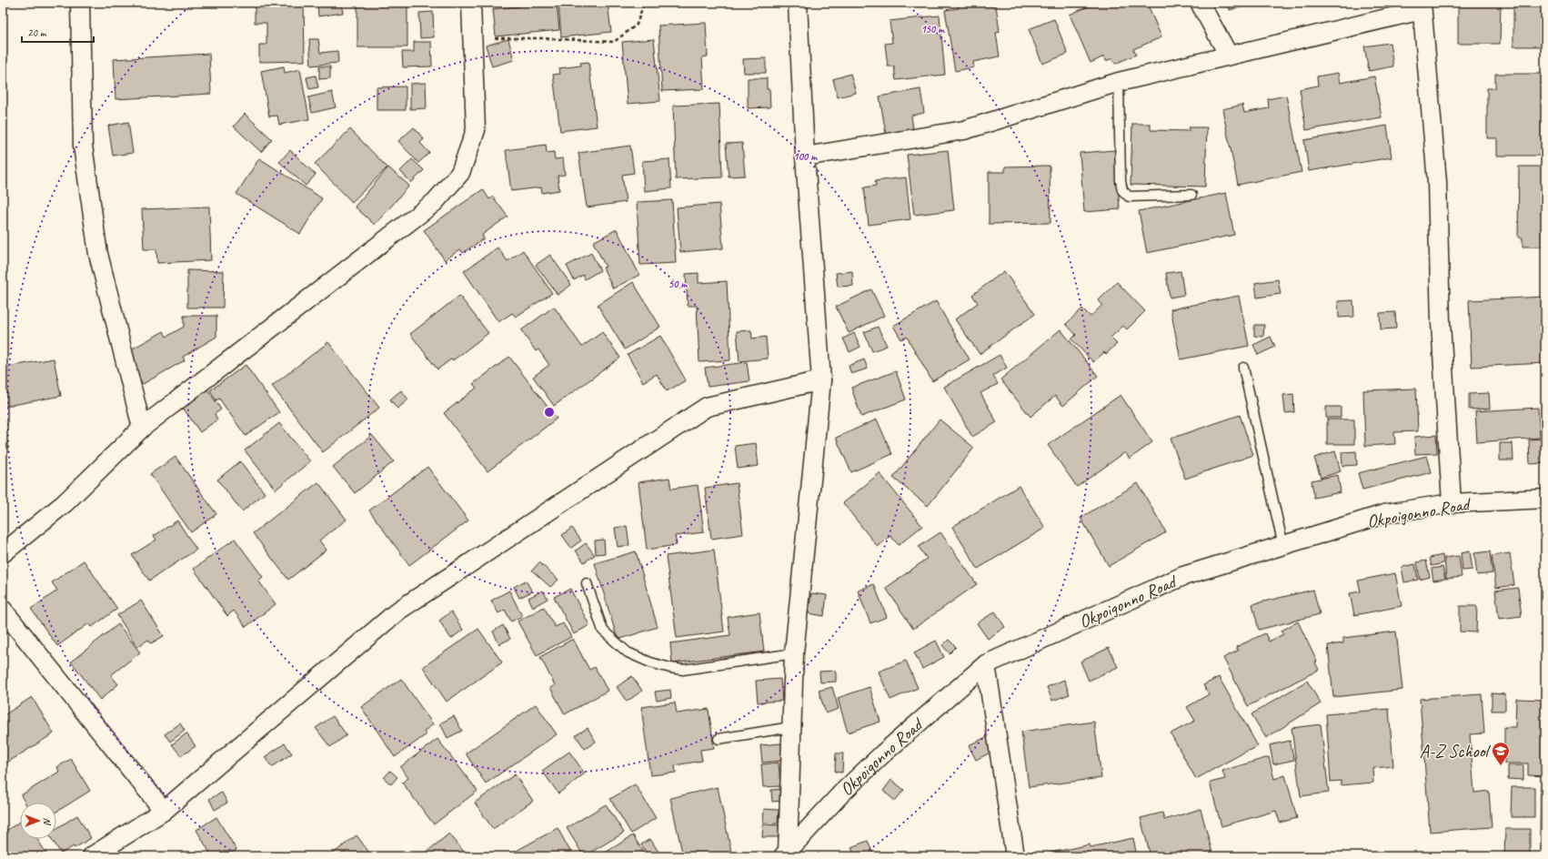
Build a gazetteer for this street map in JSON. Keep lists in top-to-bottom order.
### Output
{
  "streets": {
    "street": ["Okpoigonno Road"]
  },
  "places": {
    "school or university": ["A-Z School"]
  },
  "scale_bar": "20 m",
  "north": "right",
  "rings": ["150 m", "100 m", "50 m"]
}
